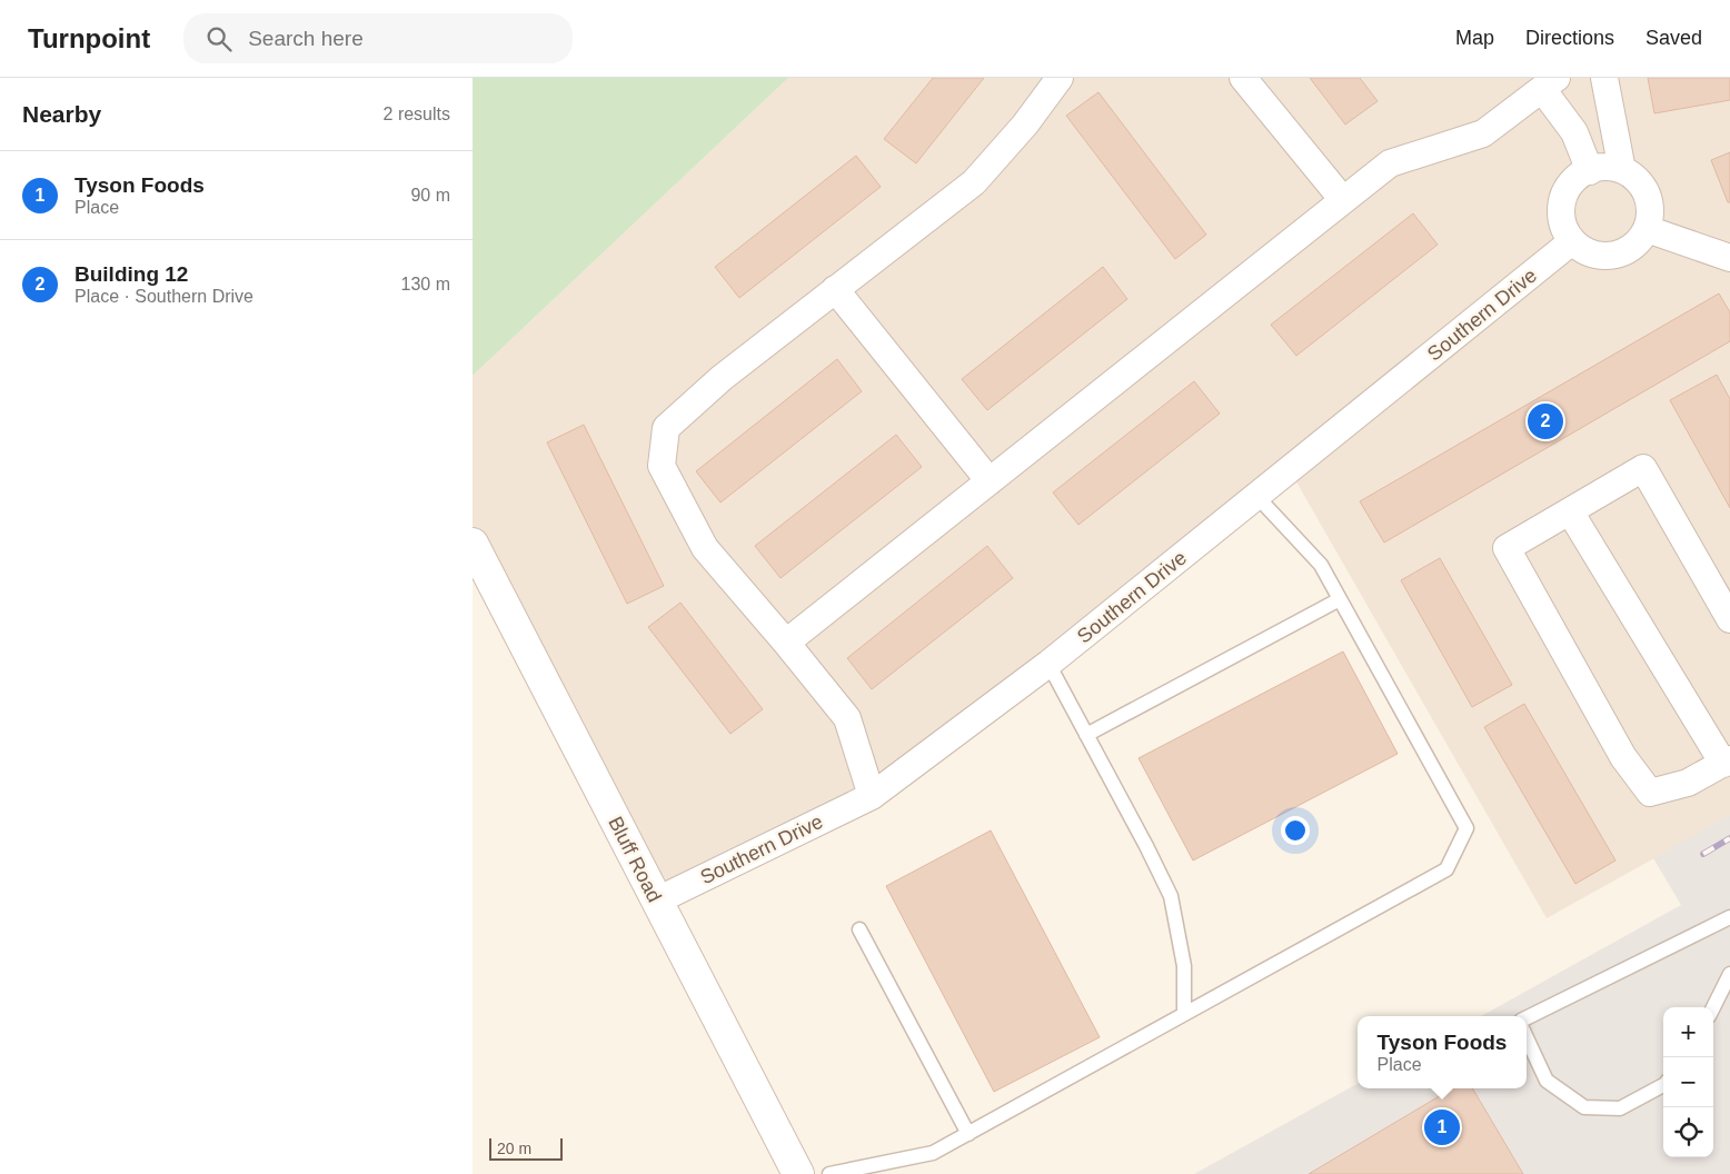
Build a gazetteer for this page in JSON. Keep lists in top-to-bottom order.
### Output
{
  "streets": {
    "main road": ["Bluff Road"],
    "street": ["Southern Drive"]
  },
  "crossings": [
    ["Southern Drive", "Bluff Road"]
  ],
  "scale_bar": "20 m",
  "page": {
    "header": "Turnpoint",
    "search": "Search here",
    "nav": ["Map", "Directions", "Saved"],
    "heading": ["Nearby", "2 results"],
    "list": [
      {
        "mark": "1",
        "name": "Tyson Foods",
        "note": "Place",
        "value": "90 m"
      },
      {
        "mark": "2",
        "name": "Building 12",
        "note": "Place · Southern Drive",
        "value": "130 m"
      }
    ],
    "pins": ["2", "1"],
    "map_buttons": ["+", "−"],
    "popup": ["Tyson Foods", "Place"],
    "scale": "20 m"
  }
}
